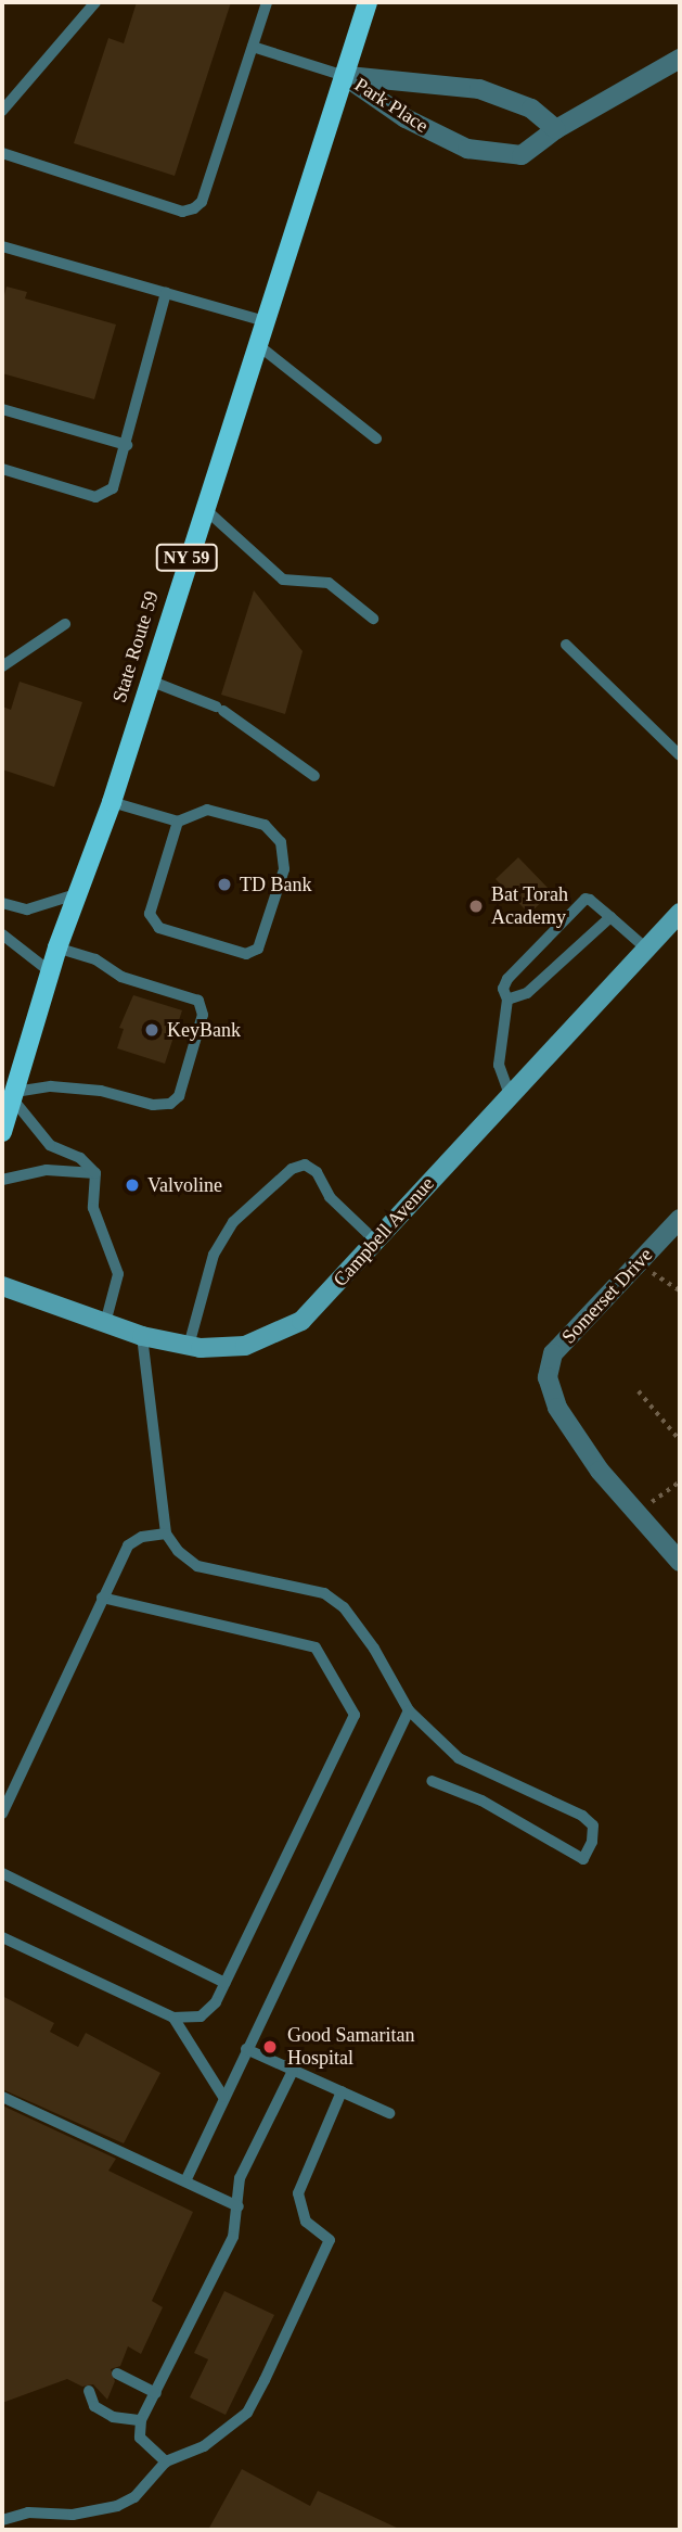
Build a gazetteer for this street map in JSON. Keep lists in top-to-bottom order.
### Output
{
  "streets": {
    "main road": ["NY 59", "State Route 59"],
    "street": ["Park Place", "Campbell Avenue", "Somerset Drive"]
  },
  "crossings": [
    ["Park Place", "State Route 59"]
  ],
  "places": [
    "TD Bank",
    "Bat Torah Academy",
    "KeyBank",
    "Valvoline",
    "Good Samaritan Hospital"
  ]
}
